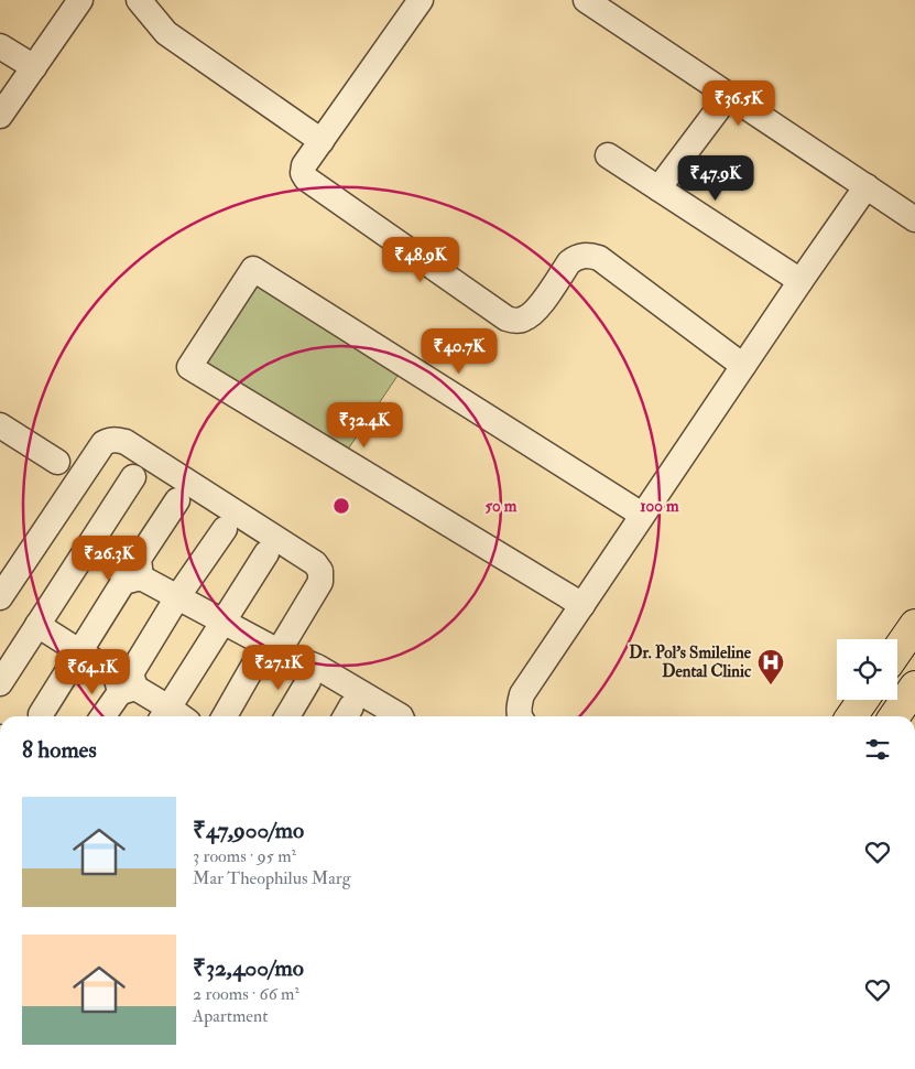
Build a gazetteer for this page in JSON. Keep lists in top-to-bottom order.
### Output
{
  "places": {
    "hospital": ["Dr. Pol's Smileline Dental Clinic"]
  },
  "page": {
    "price": [
      "₹36.5K",
      "₹47.9K",
      "₹48.9K",
      "₹40.7K",
      "₹32.4K",
      "₹26.3K",
      "₹27.1K",
      "₹64.1K"
    ],
    "heading": "8 homes",
    "list": [
      {
        "name": "₹47,900/mo",
        "note": "3 rooms · 95 m² · Mar Theophilus Marg"
      },
      {
        "name": "₹32,400/mo",
        "note": "2 rooms · 66 m² · Apartment"
      }
    ]
  },
  "rings": ["50 m", "100 m"]
}
